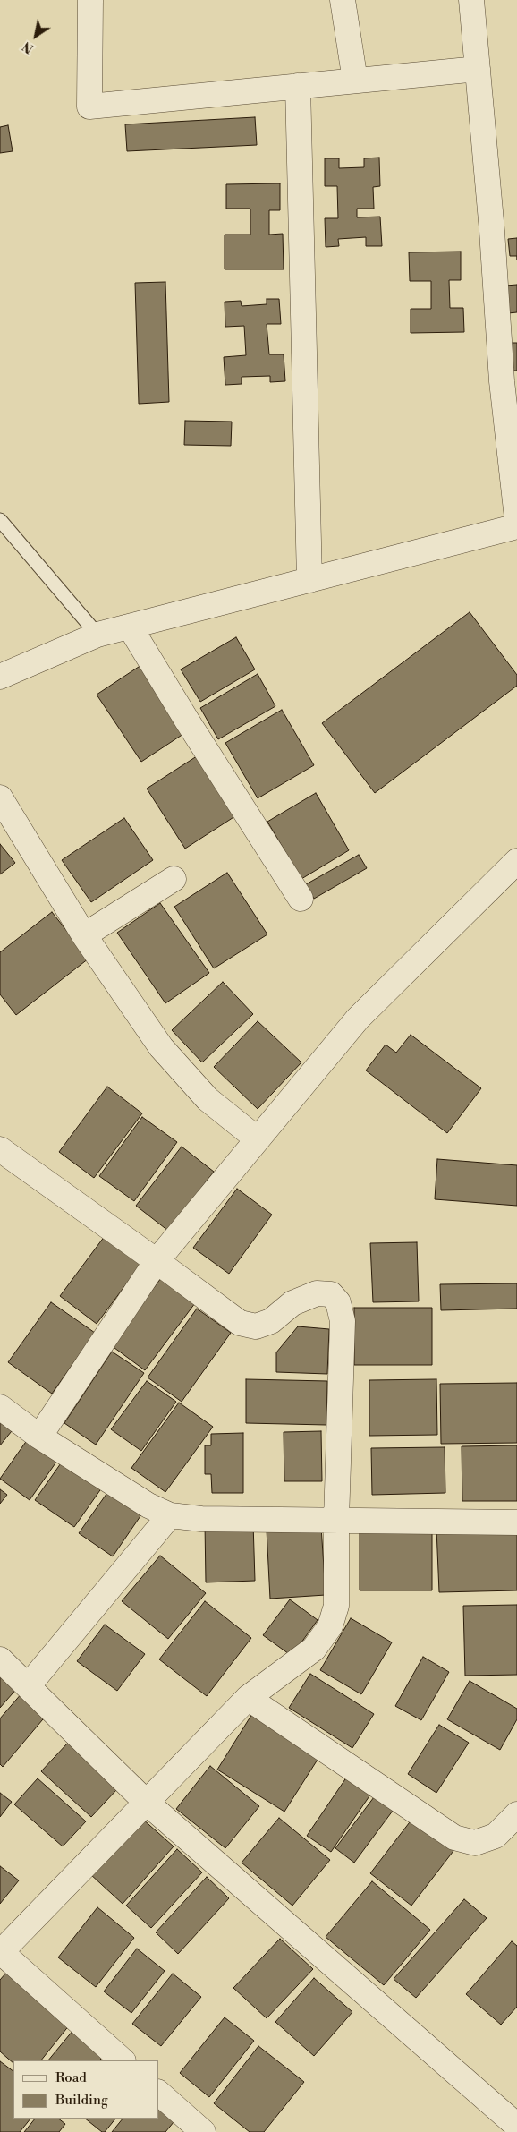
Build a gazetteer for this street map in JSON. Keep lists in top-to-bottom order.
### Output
{
  "legend": ["Road", "Building"],
  "north": "bottom left"
}
